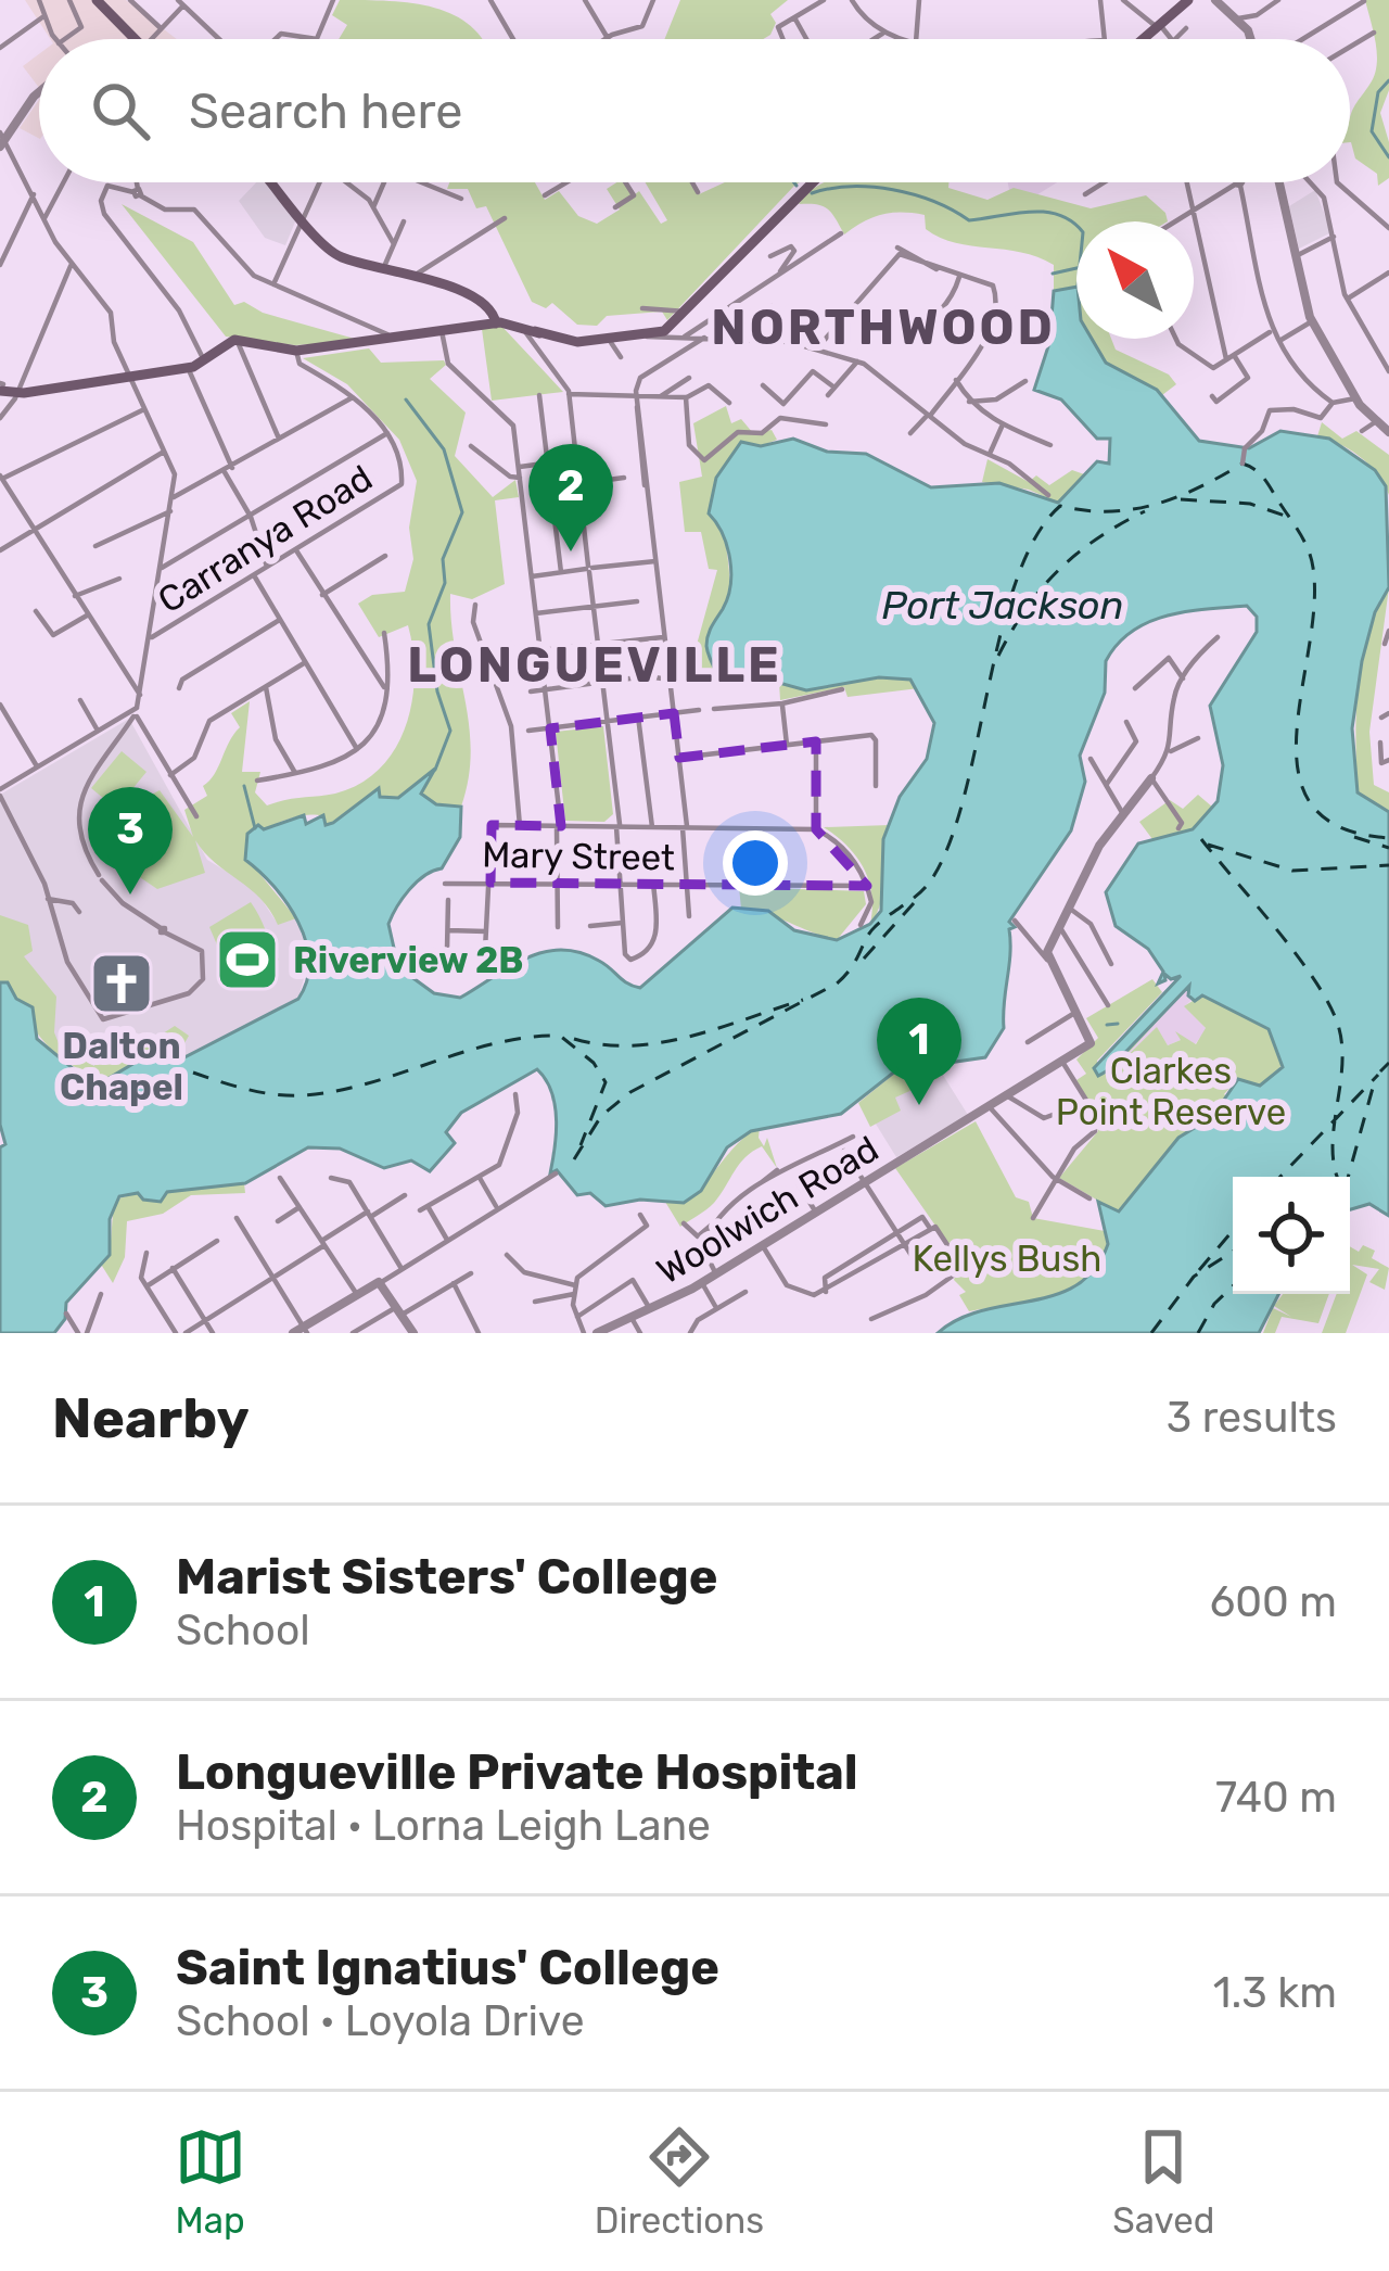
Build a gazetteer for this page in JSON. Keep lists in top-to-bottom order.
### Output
{
  "streets": {
    "street": ["Carranya Road", "Mary Street", "Woolwich Road"]
  },
  "districts": ["NORTHWOOD", "LONGUEVILLE"],
  "water": ["Port Jackson"],
  "parks": ["Clarkes Point Reserve", "Kellys Bush"],
  "places": {
    "sports": ["Riverview 2B"],
    "church": ["Dalton Chapel"]
  },
  "north": "top left",
  "page": {
    "search": "Search here",
    "pins": ["2", "3", "1"],
    "heading": ["Nearby", "3 results"],
    "list": [
      {
        "mark": "1",
        "name": "Marist Sisters' College",
        "note": "School",
        "value": "600 m"
      },
      {
        "mark": "2",
        "name": "Longueville Private Hospital",
        "note": "Hospital · Lorna Leigh Lane",
        "value": "740 m"
      },
      {
        "mark": "3",
        "name": "Saint Ignatius' College",
        "note": "School · Loyola Drive",
        "value": "1.3 km"
      }
    ],
    "nav": ["Map", "Directions", "Saved"]
  }
}
